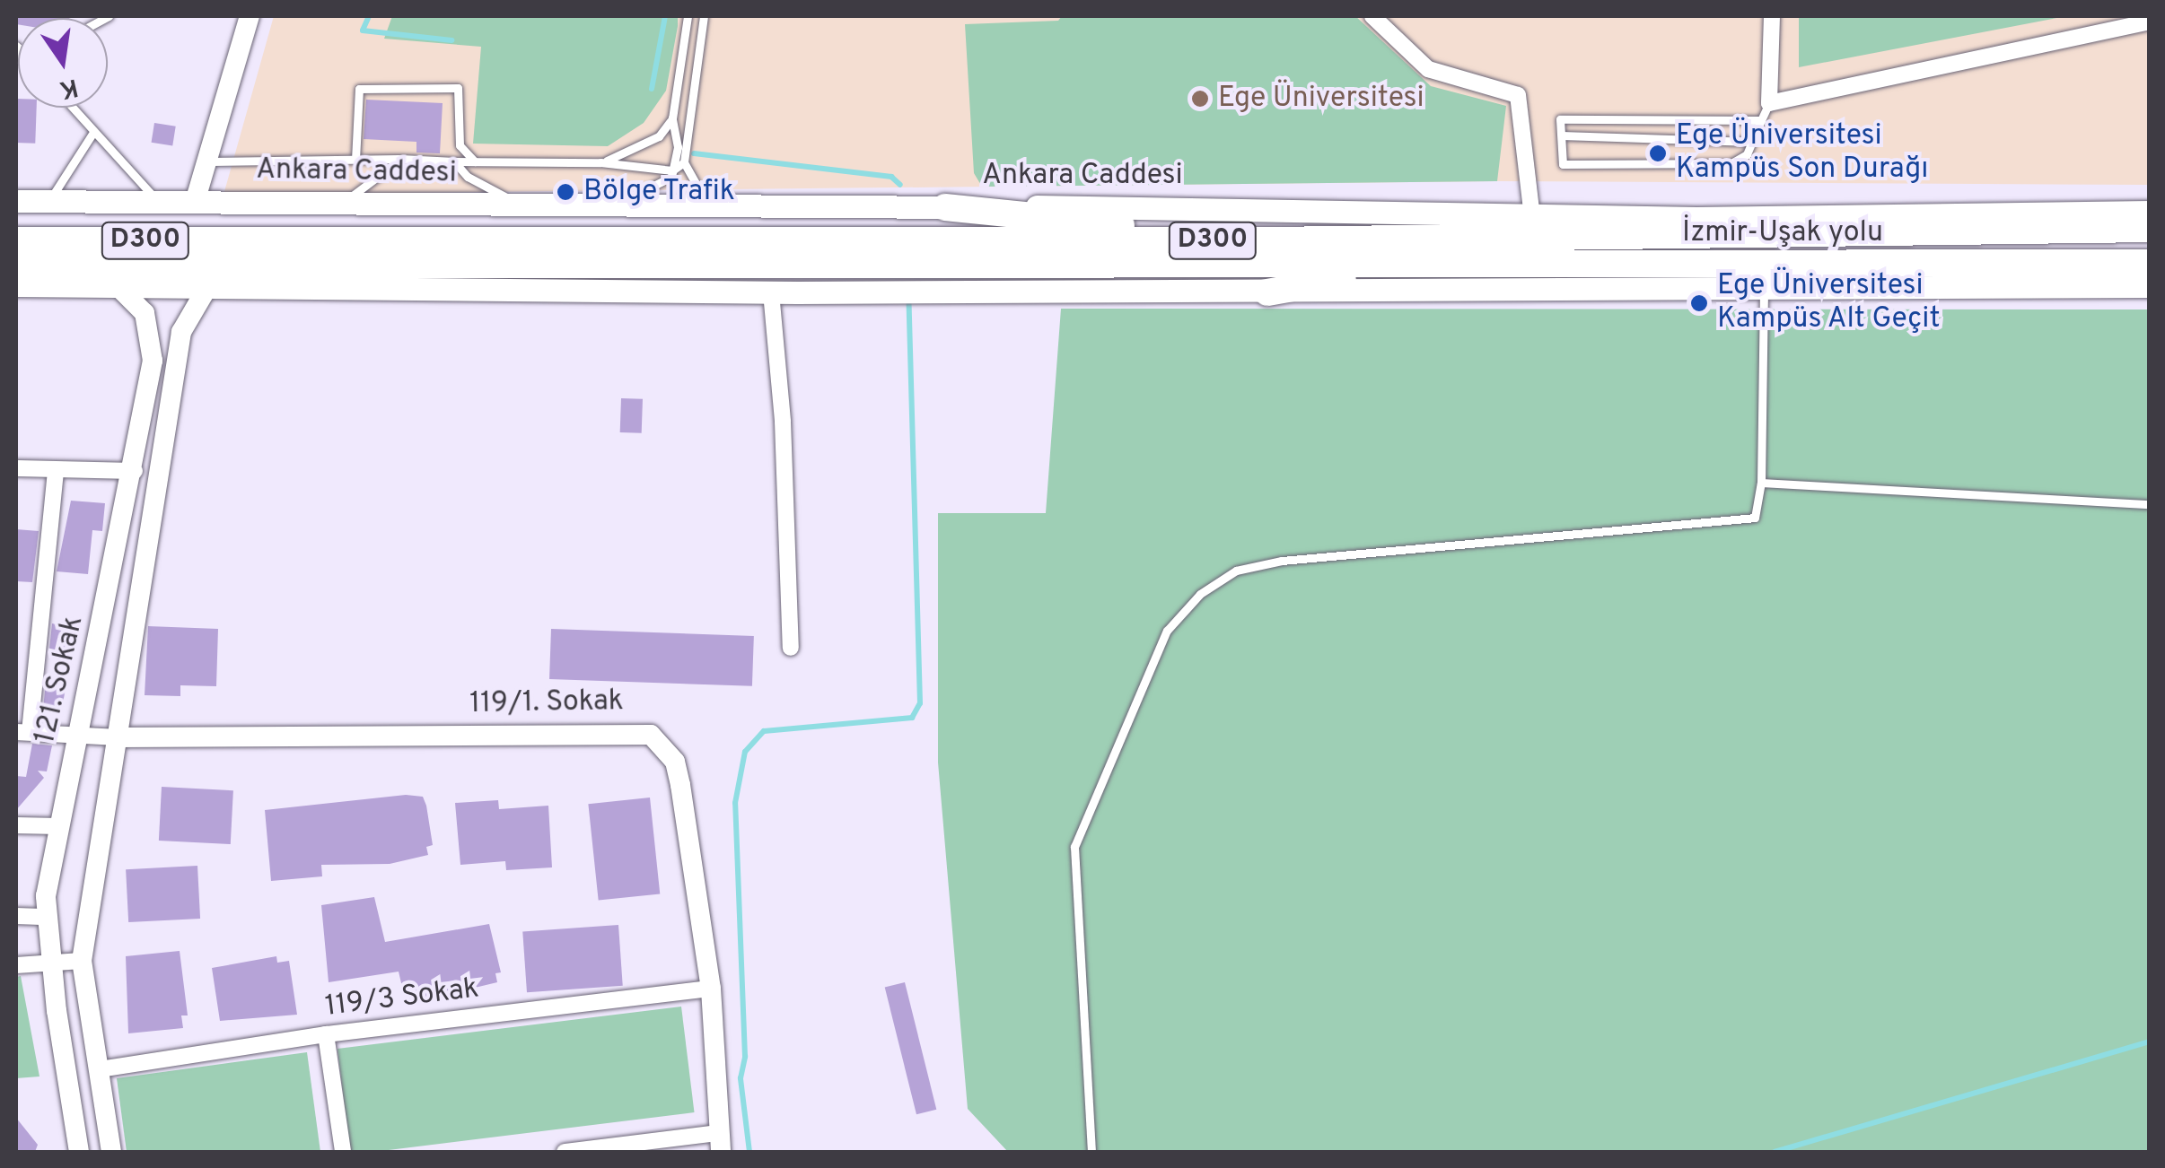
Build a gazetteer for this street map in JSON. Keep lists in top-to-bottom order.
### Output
{
  "streets": {
    "highway": ["İzmir-Uşak yolu", "D300"],
    "main road": ["Ankara Caddesi"],
    "street": ["121. Sokak", "119/1. Sokak", "119/3 Sokak"]
  },
  "crossings": [
    ["İzmir-Uşak yolu", "D300"],
    ["119/1. Sokak", "119/3 Sokak"]
  ],
  "places": [
    "Ege Üniversitesi",
    "Ege Üniversitesi Kampüs Son Durağı",
    "Bölge Trafik",
    "Ege Üniversitesi Kampüs Alt Geçit"
  ],
  "north": "bottom"
}
